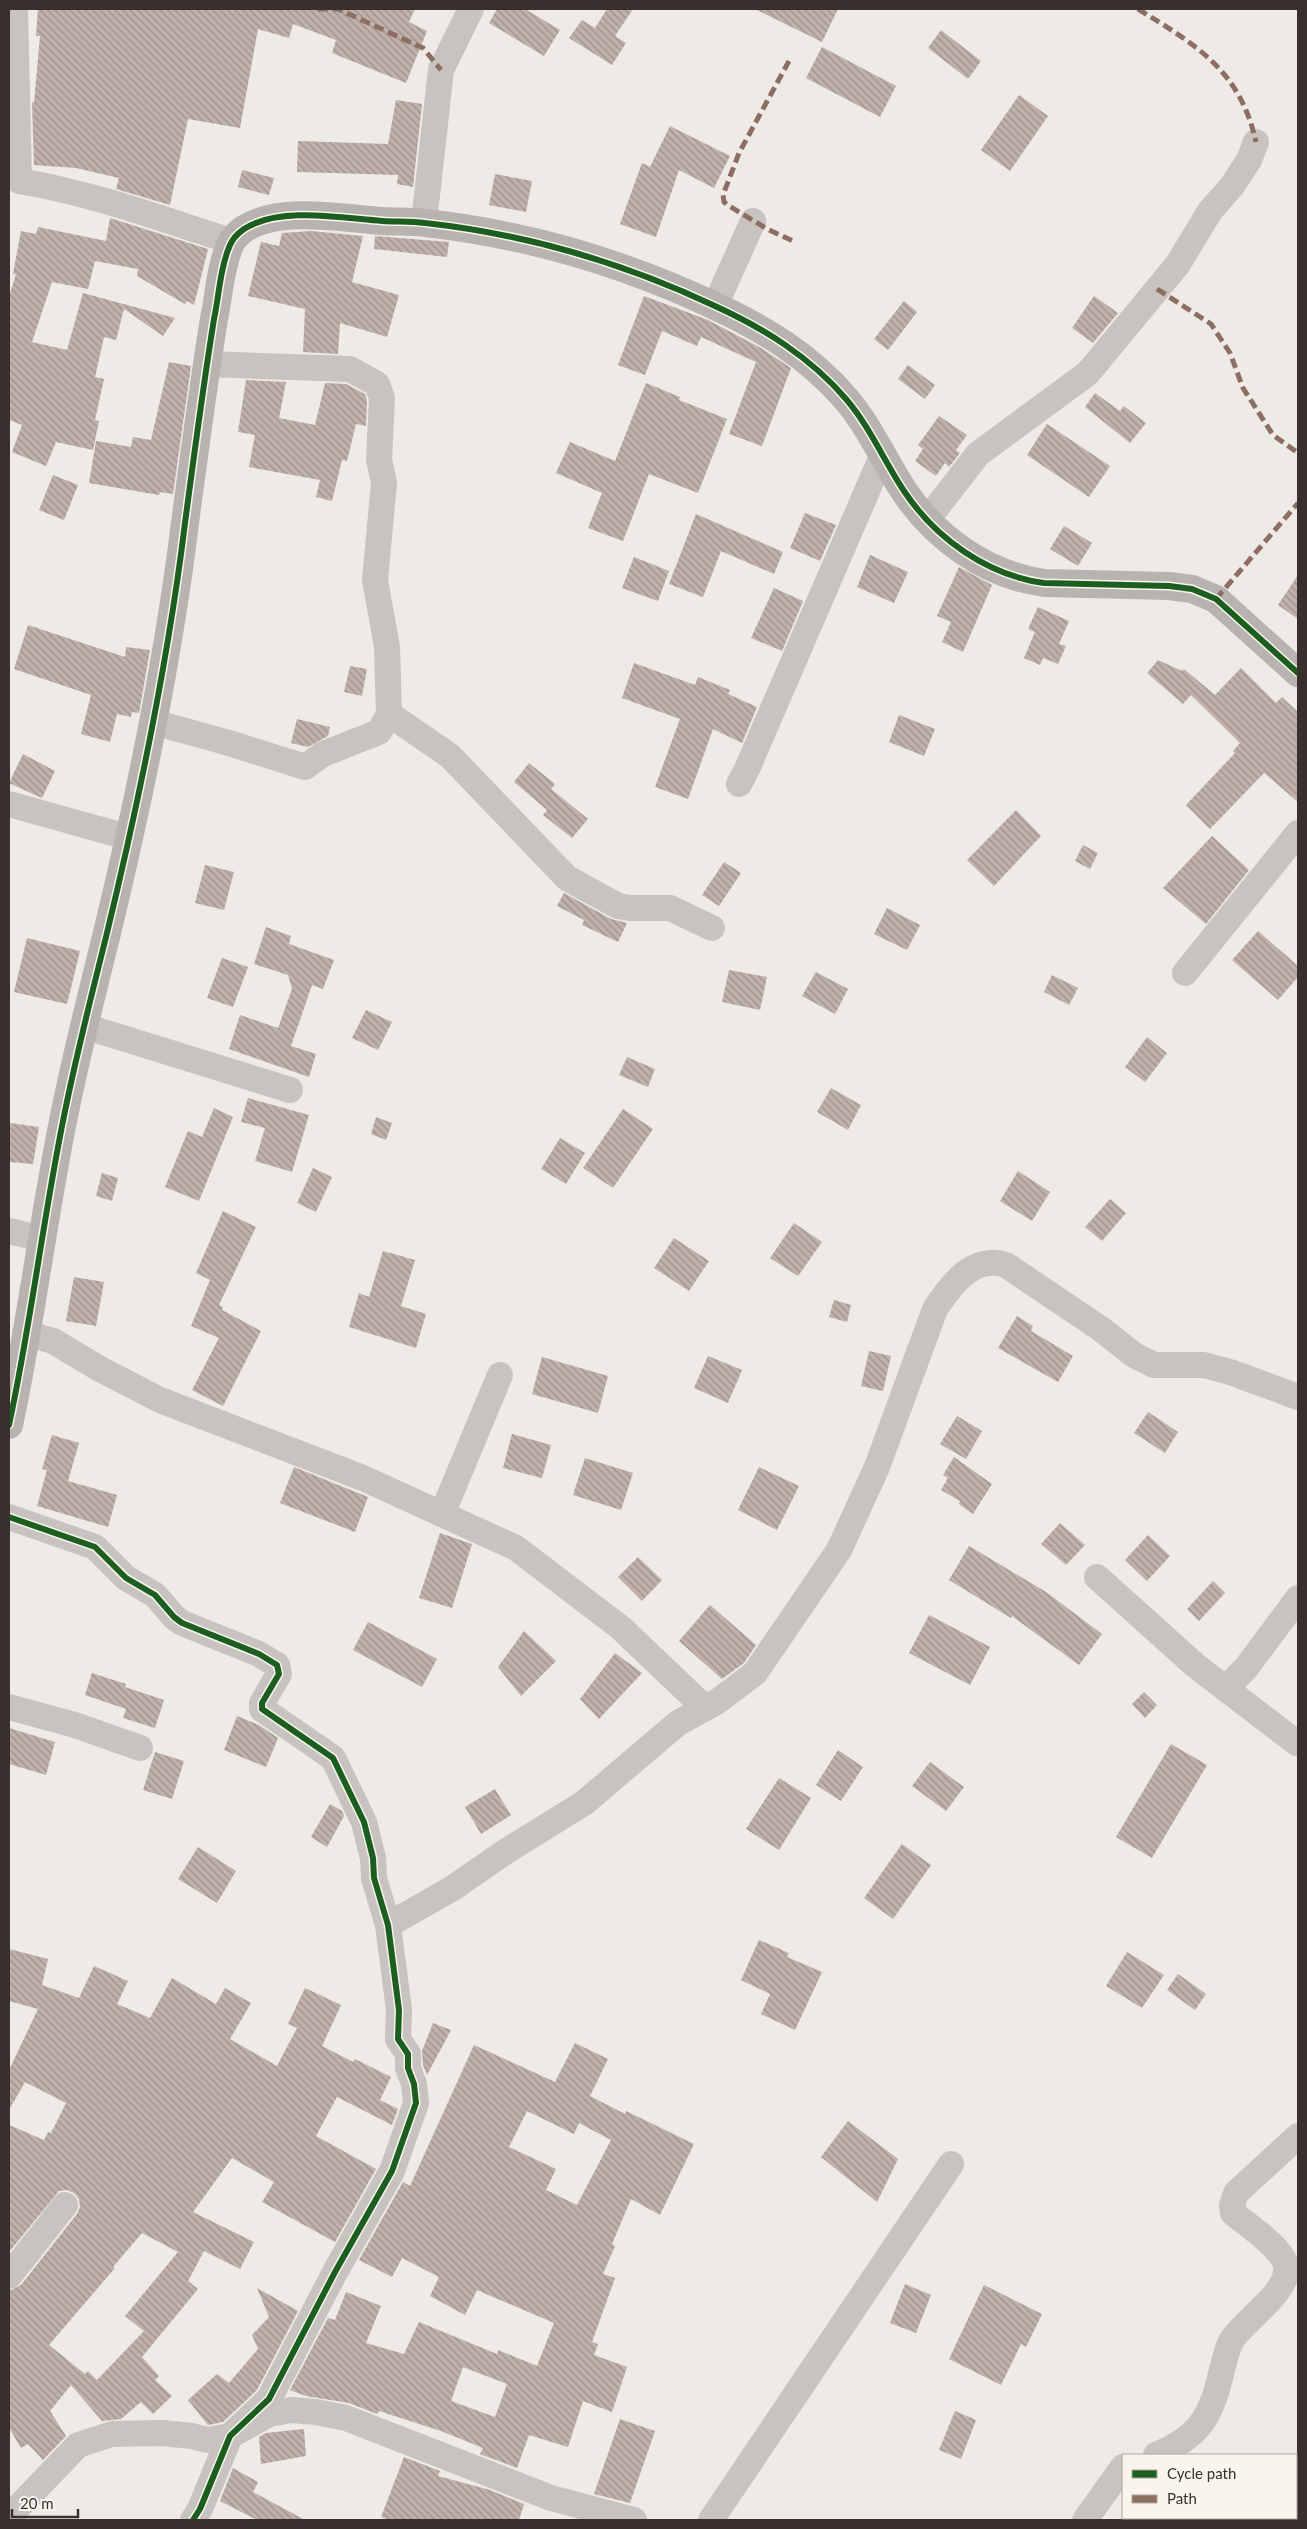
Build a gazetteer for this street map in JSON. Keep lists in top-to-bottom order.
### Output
{
  "legend": ["Cycle path", "Path"],
  "scale_bar": "20 m"
}
